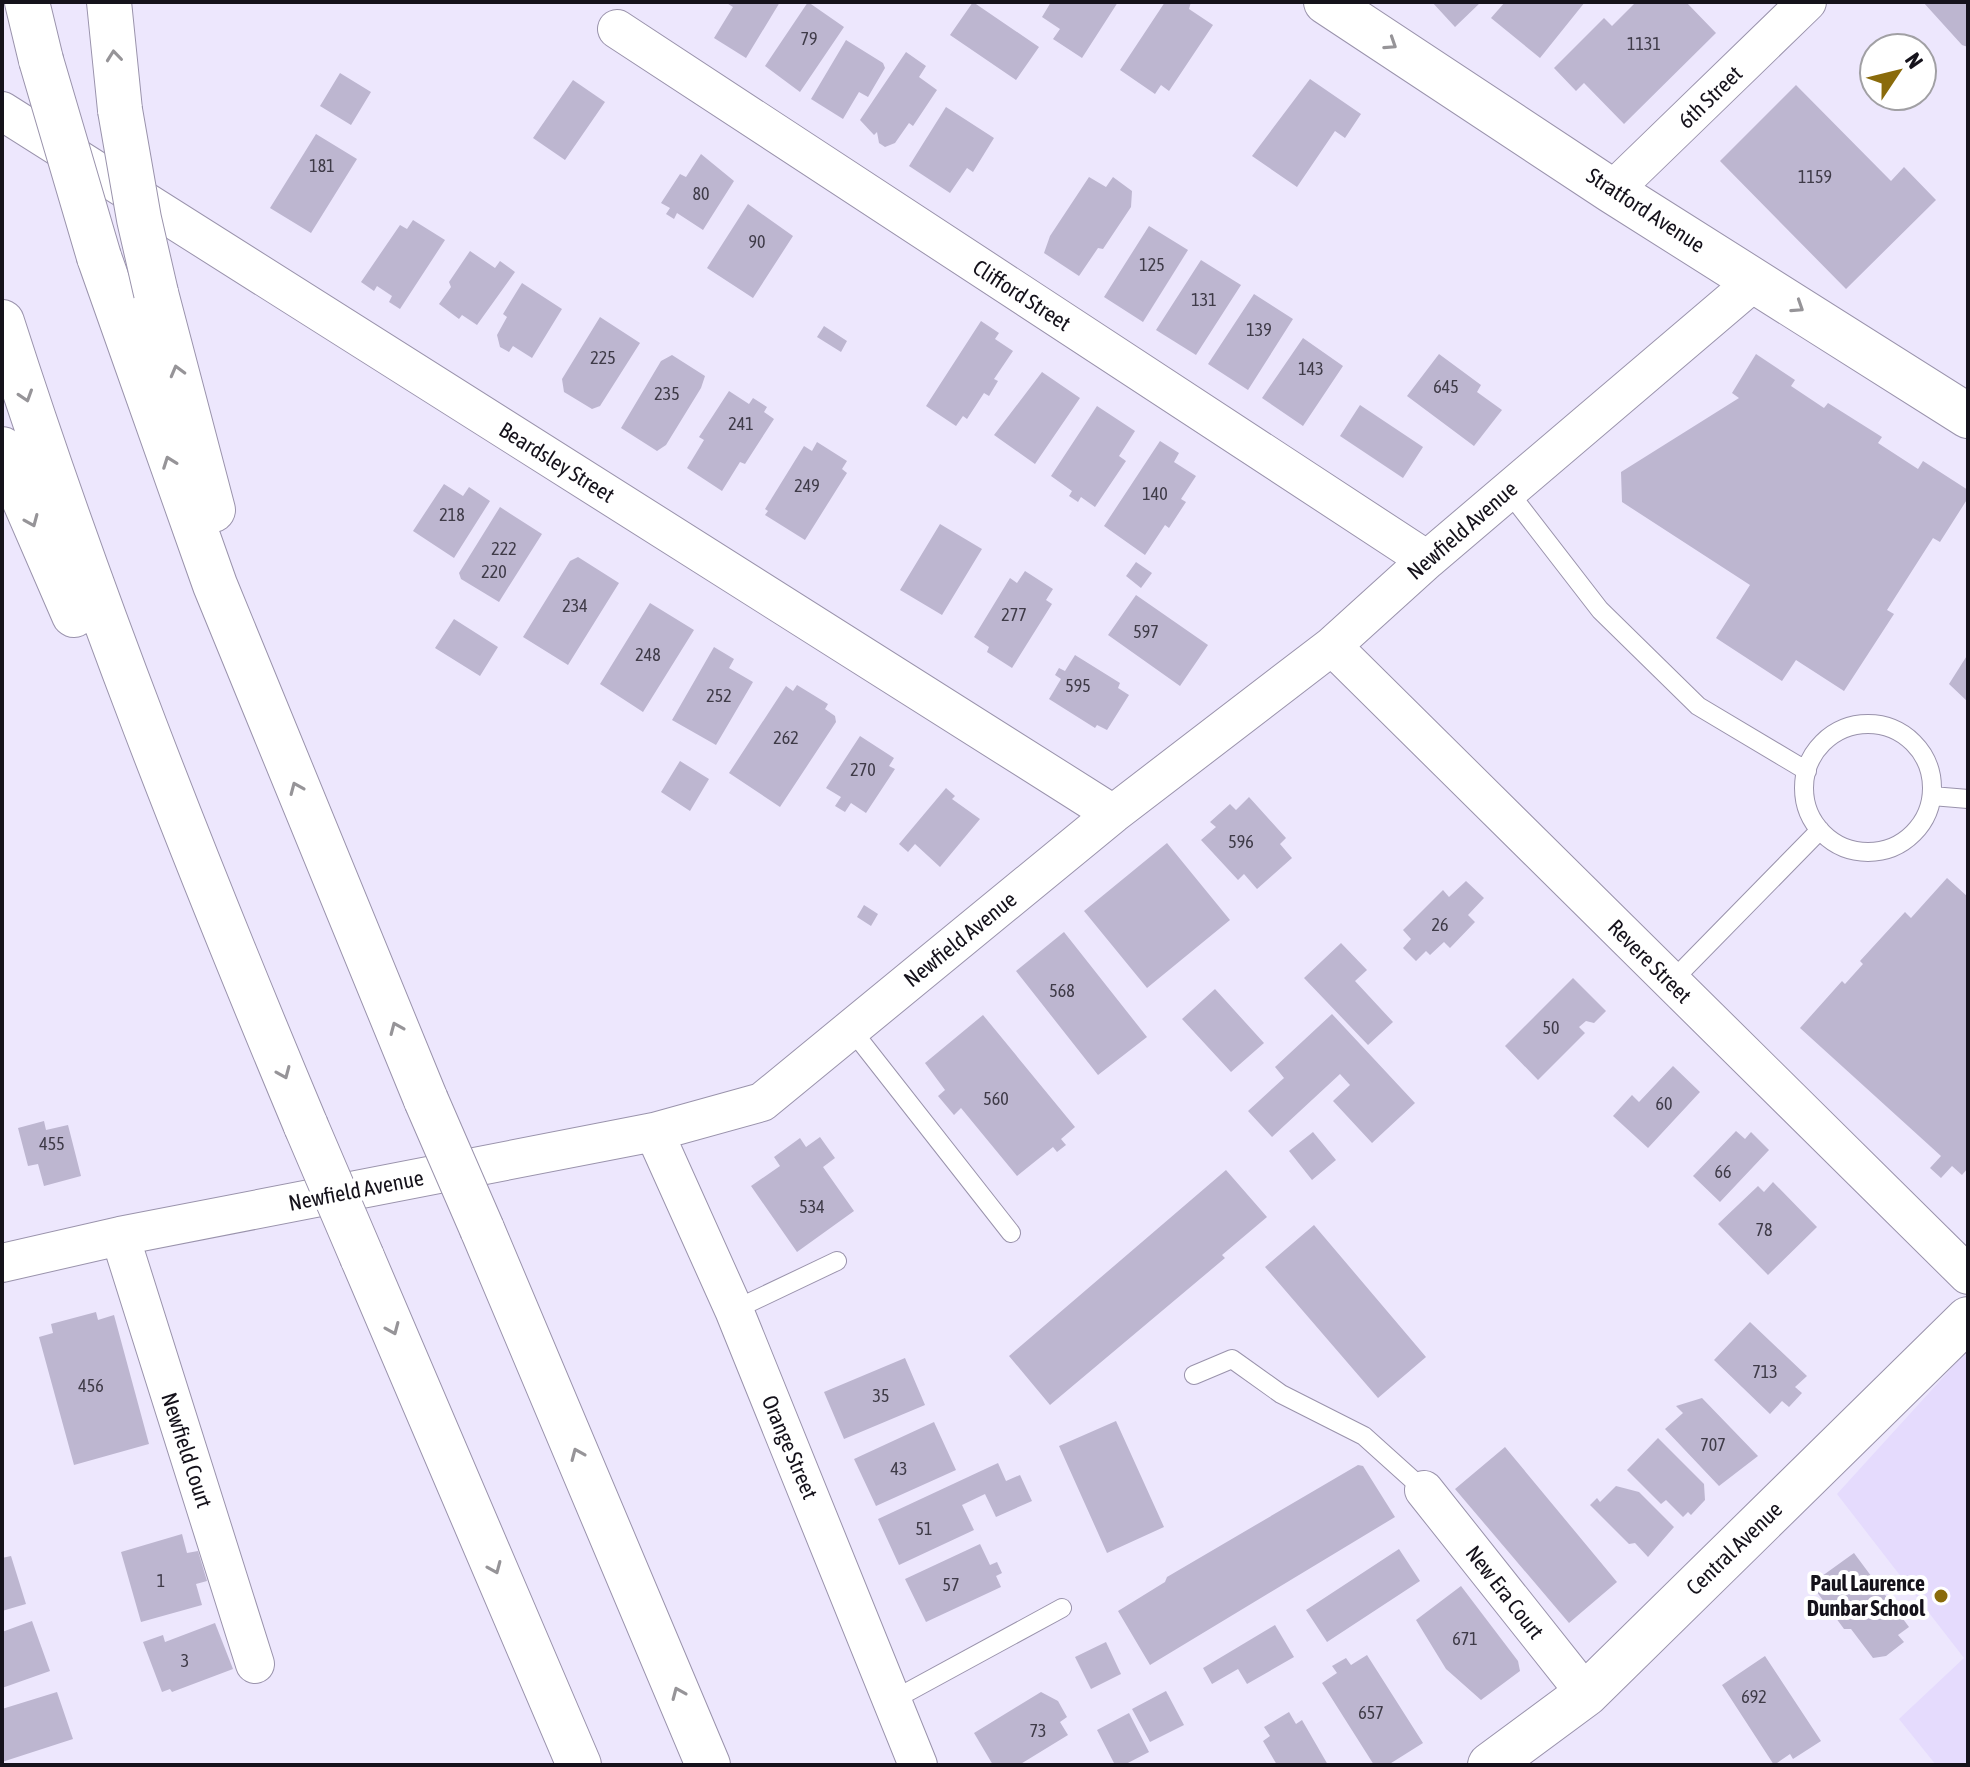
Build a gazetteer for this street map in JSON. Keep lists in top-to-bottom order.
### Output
{
  "streets": {
    "main road": ["Stratford Avenue", "Central Avenue"],
    "street": [
      "6th Street",
      "Clifford Street",
      "Beardsley Street",
      "Newfield Avenue",
      "Revere Street",
      "Orange Street",
      "Newfield Court",
      "New Era Court"
    ]
  },
  "crossings": [
    ["6th Street", "Stratford Avenue"],
    ["Stratford Avenue", "Newfield Avenue"],
    ["Clifford Street", "Newfield Avenue"],
    ["Beardsley Street", "Newfield Avenue"],
    ["Newfield Avenue", "Revere Street"],
    ["Newfield Avenue", "Orange Street"],
    ["Newfield Avenue", "Newfield Court"],
    ["Central Avenue", "New Era Court"]
  ],
  "one_way": ["Stratford Avenue"],
  "places": ["Paul Laurence Dunbar School"],
  "house_numbers": [
    "79",
    "1131",
    "181",
    "1159",
    "80",
    "90",
    "125",
    "131",
    "139",
    "225",
    "143",
    "645",
    "235",
    "241",
    "249",
    "140",
    "218",
    "222",
    "220",
    "234",
    "277",
    "597",
    "248",
    "595",
    "252",
    "262",
    "270",
    "596",
    "26",
    "568",
    "50",
    "560",
    "60",
    "455",
    "66",
    "534",
    "78",
    "713",
    "456",
    "35",
    "707",
    "43",
    "51",
    "1",
    "57",
    "671",
    "3",
    "692",
    "657",
    "73"
  ],
  "north": "top right"
}
